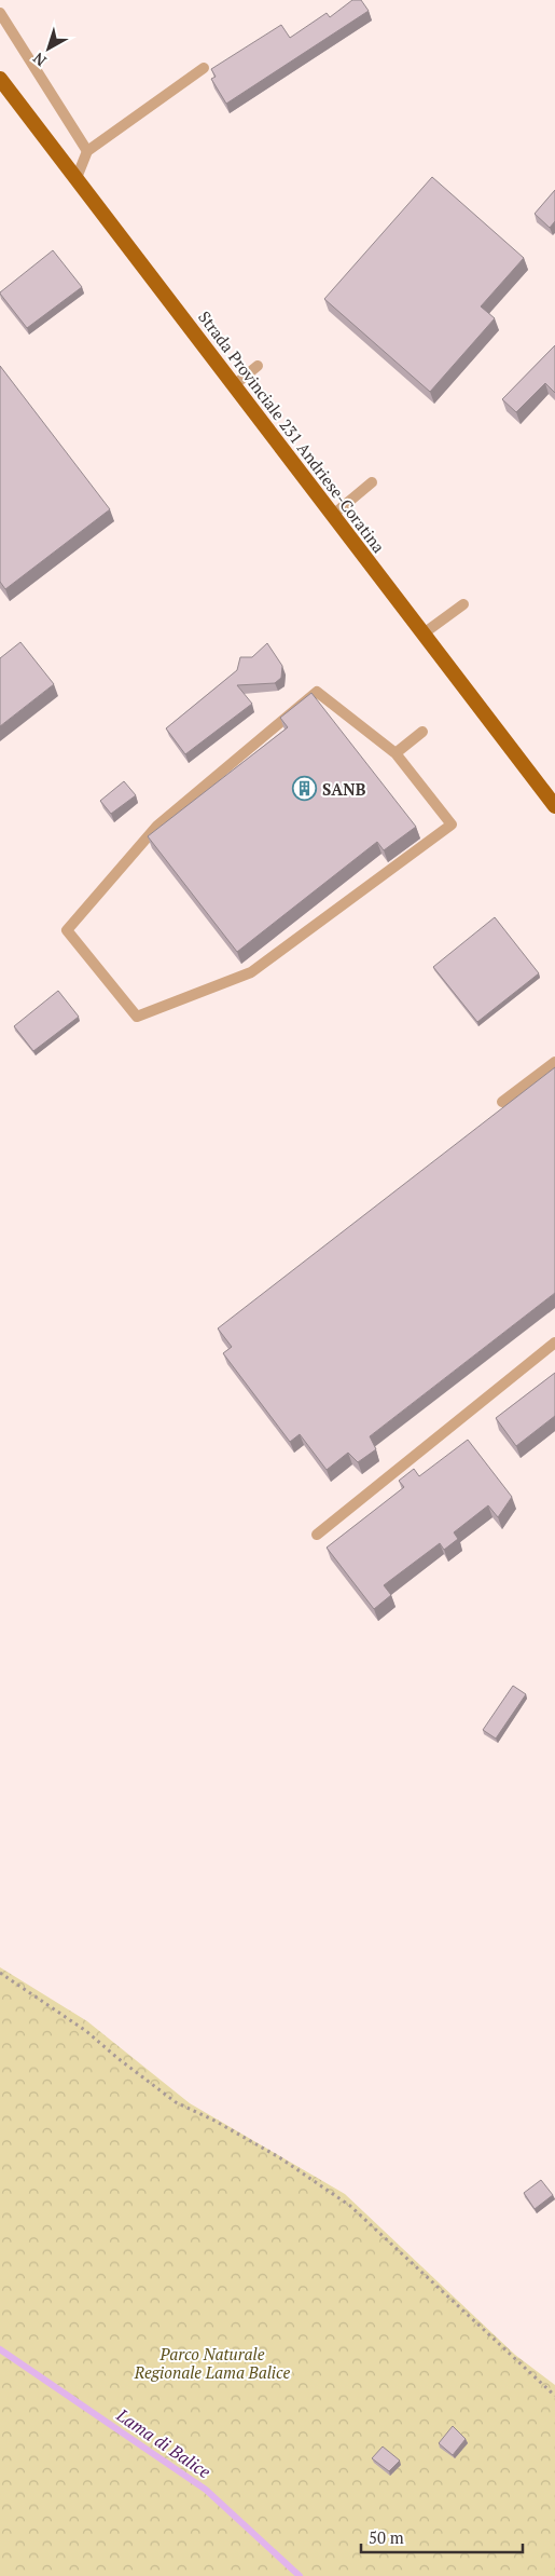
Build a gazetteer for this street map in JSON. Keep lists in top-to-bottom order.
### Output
{
  "streets": {
    "main road": ["Strada Provinciale 231 Andriese-Coratina"]
  },
  "water": ["Lama di Balice"],
  "parks": ["Parco Naturale Regionale Lama Balice"],
  "places": {
    "building": ["SANB"]
  },
  "scale_bar": "50 m",
  "north": "bottom left"
}
